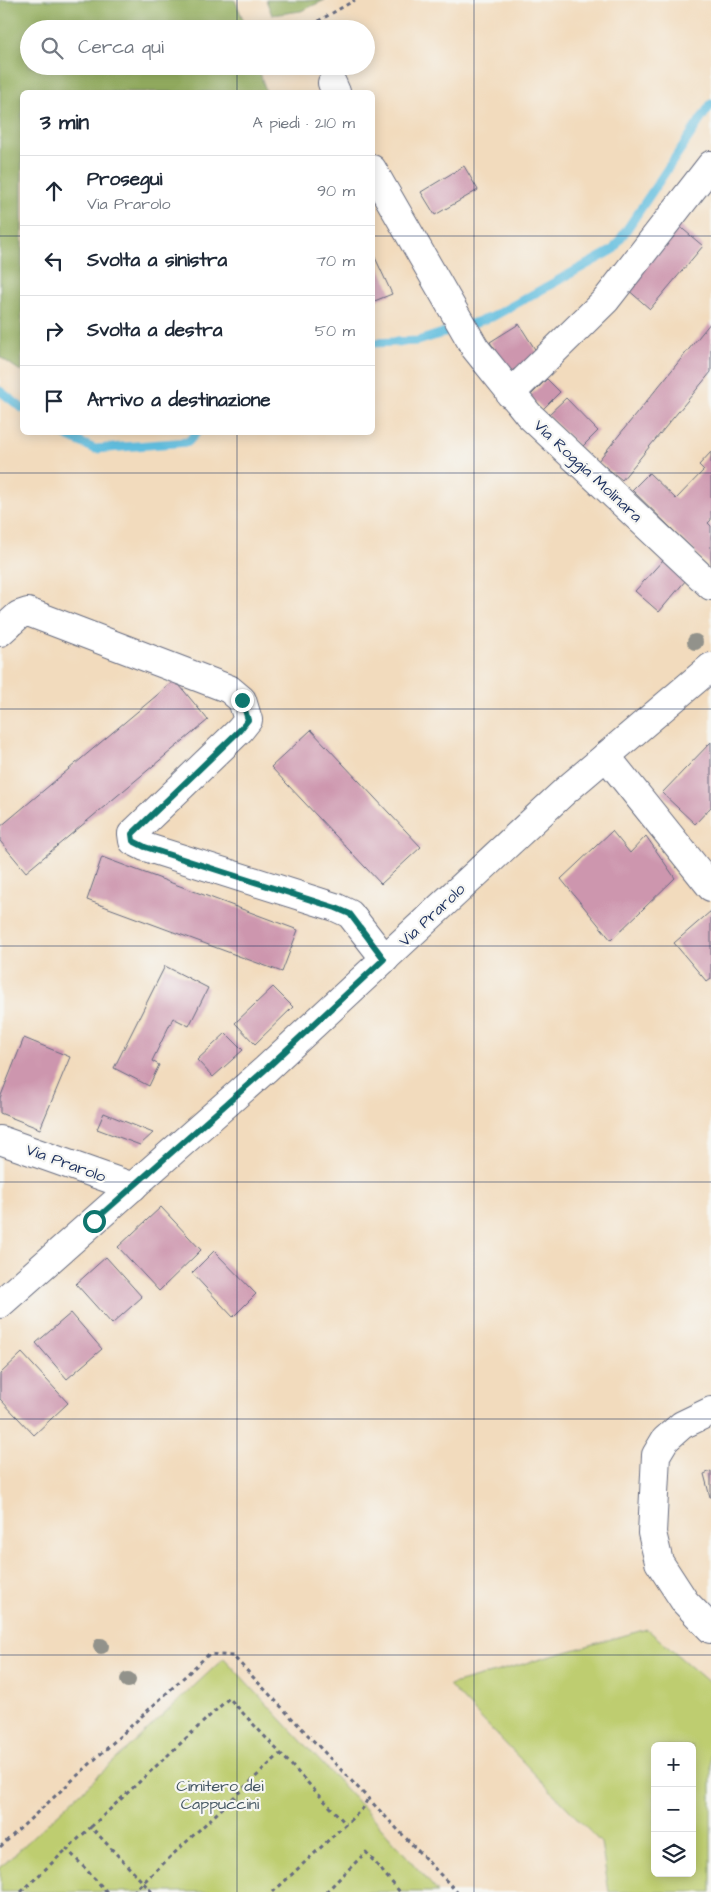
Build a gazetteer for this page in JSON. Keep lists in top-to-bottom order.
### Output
{
  "streets": {
    "street": ["Via Roggia Molinara", "Via Prarolo"]
  },
  "parks": ["Cimitero dei Cappuccini"],
  "page": {
    "search": "Cerca qui",
    "heading": ["3 min", "A piedi · 210 m"],
    "list": [
      ["Prosegui", "Via Prarolo", "90 m"],
      ["Svolta a sinistra", "70 m"],
      ["Svolta a destra", "50 m"],
      "Arrivo a destinazione"
    ],
    "map_buttons": ["+", "−"]
  }
}
